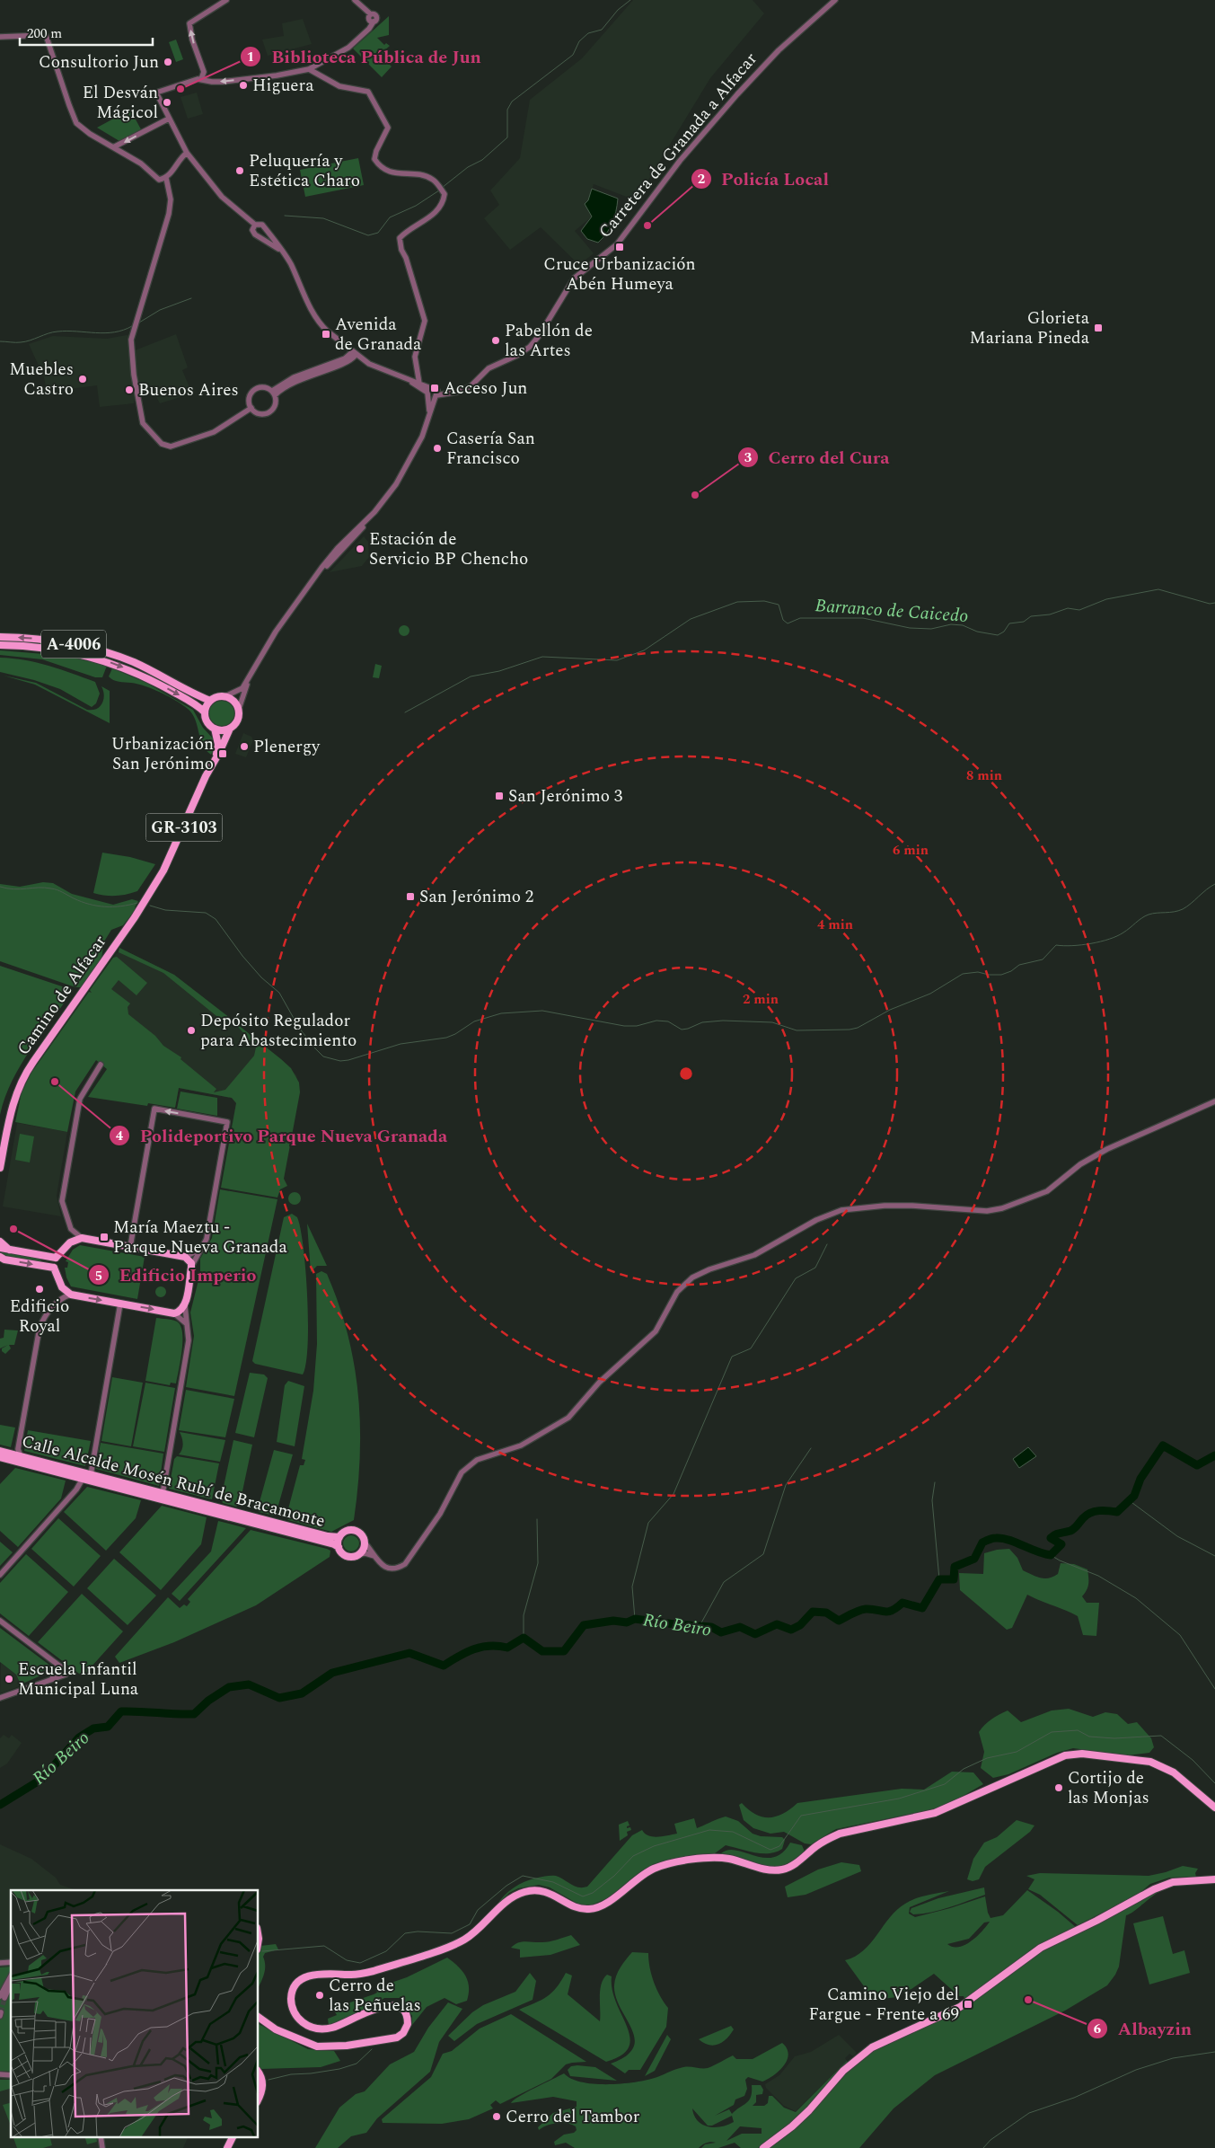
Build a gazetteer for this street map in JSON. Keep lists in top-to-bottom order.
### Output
{
  "streets": {
    "main road": [
      "A-4006",
      "GR-3103",
      "Camino de Alfacar",
      "Calle Alcalde Mosén Rubí de Bracamonte"
    ],
    "street": ["Carretera de Granada a Alfacar"]
  },
  "crossings": [
    ["Carretera de Granada a Alfacar", "GR-3103"],
    ["A-4006", "GR-3103"],
    ["GR-3103", "Camino de Alfacar"]
  ],
  "water": ["Barranco de Caicedo", "Río Beiro"],
  "places": {
    "other": [
      "Consultorio Jun",
      "Higuera",
      "Biblioteca Pública de Jun",
      "El Desván Mágicol",
      "Peluquería y Estética Charo",
      "Policía Local",
      "Pabellón de las Artes",
      "Muebles Castro",
      "Buenos Aires",
      "Casería San Francisco",
      "Cerro del Cura",
      "Estación de Servicio BP Chencho",
      "Plenergy",
      "Depósito Regulador para Abastecimiento",
      "Polideportivo Parque Nueva Granada",
      "Edificio Imperio",
      "Edificio Royal",
      "Escuela Infantil Municipal Luna",
      "Cortijo de las Monjas",
      "Cerro de las Peñuelas",
      "Albayzin",
      "Cerro del Tambor"
    ],
    "transit": [
      "Cruce Urbanización Abén Humeya",
      "Glorieta Mariana Pineda",
      "Avenida de Granada",
      "Acceso Jun",
      "Urbanización San Jerónimo",
      "San Jerónimo 3",
      "San Jerónimo 2",
      "María Maeztu - Parque Nueva Granada",
      "Camino Viejo del Fargue - Frente a 69"
    ]
  },
  "scale_bar": "200 m",
  "rings": [
    "8 min",
    "6 min",
    "4 min",
    "2 min"
  ]
}
